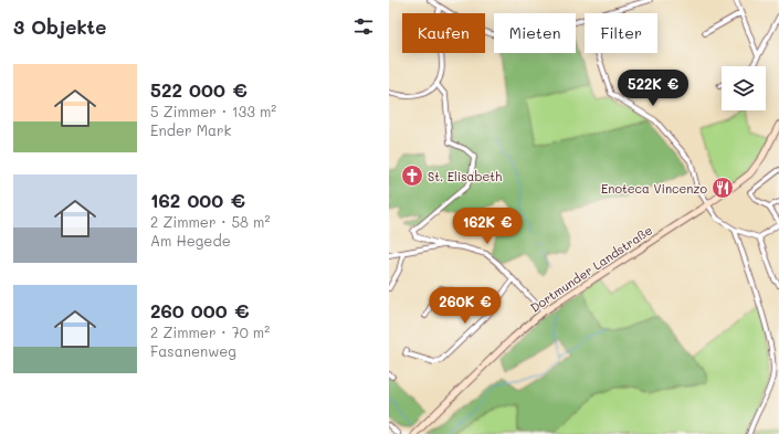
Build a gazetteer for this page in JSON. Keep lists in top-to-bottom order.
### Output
{
  "streets": {
    "main road": ["Dortmunder Landstraße"]
  },
  "places": {
    "church": ["St. Elisabeth"],
    "restaurant": ["Enoteca Vincenzo"]
  },
  "page": {
    "heading": "3 Objekte",
    "chip": ["Kaufen", "Mieten", "Filter"],
    "list": [
      {
        "name": "522 000 €",
        "note": "5 Zimmer · 133 m² · Ender Mark"
      },
      {
        "name": "162 000 €",
        "note": "2 Zimmer · 58 m² · Am Hegede"
      },
      {
        "name": "260 000 €",
        "note": "2 Zimmer · 70 m² · Fasanenweg"
      }
    ],
    "price": ["522K €", "162K €", "260K €"]
  }
}
